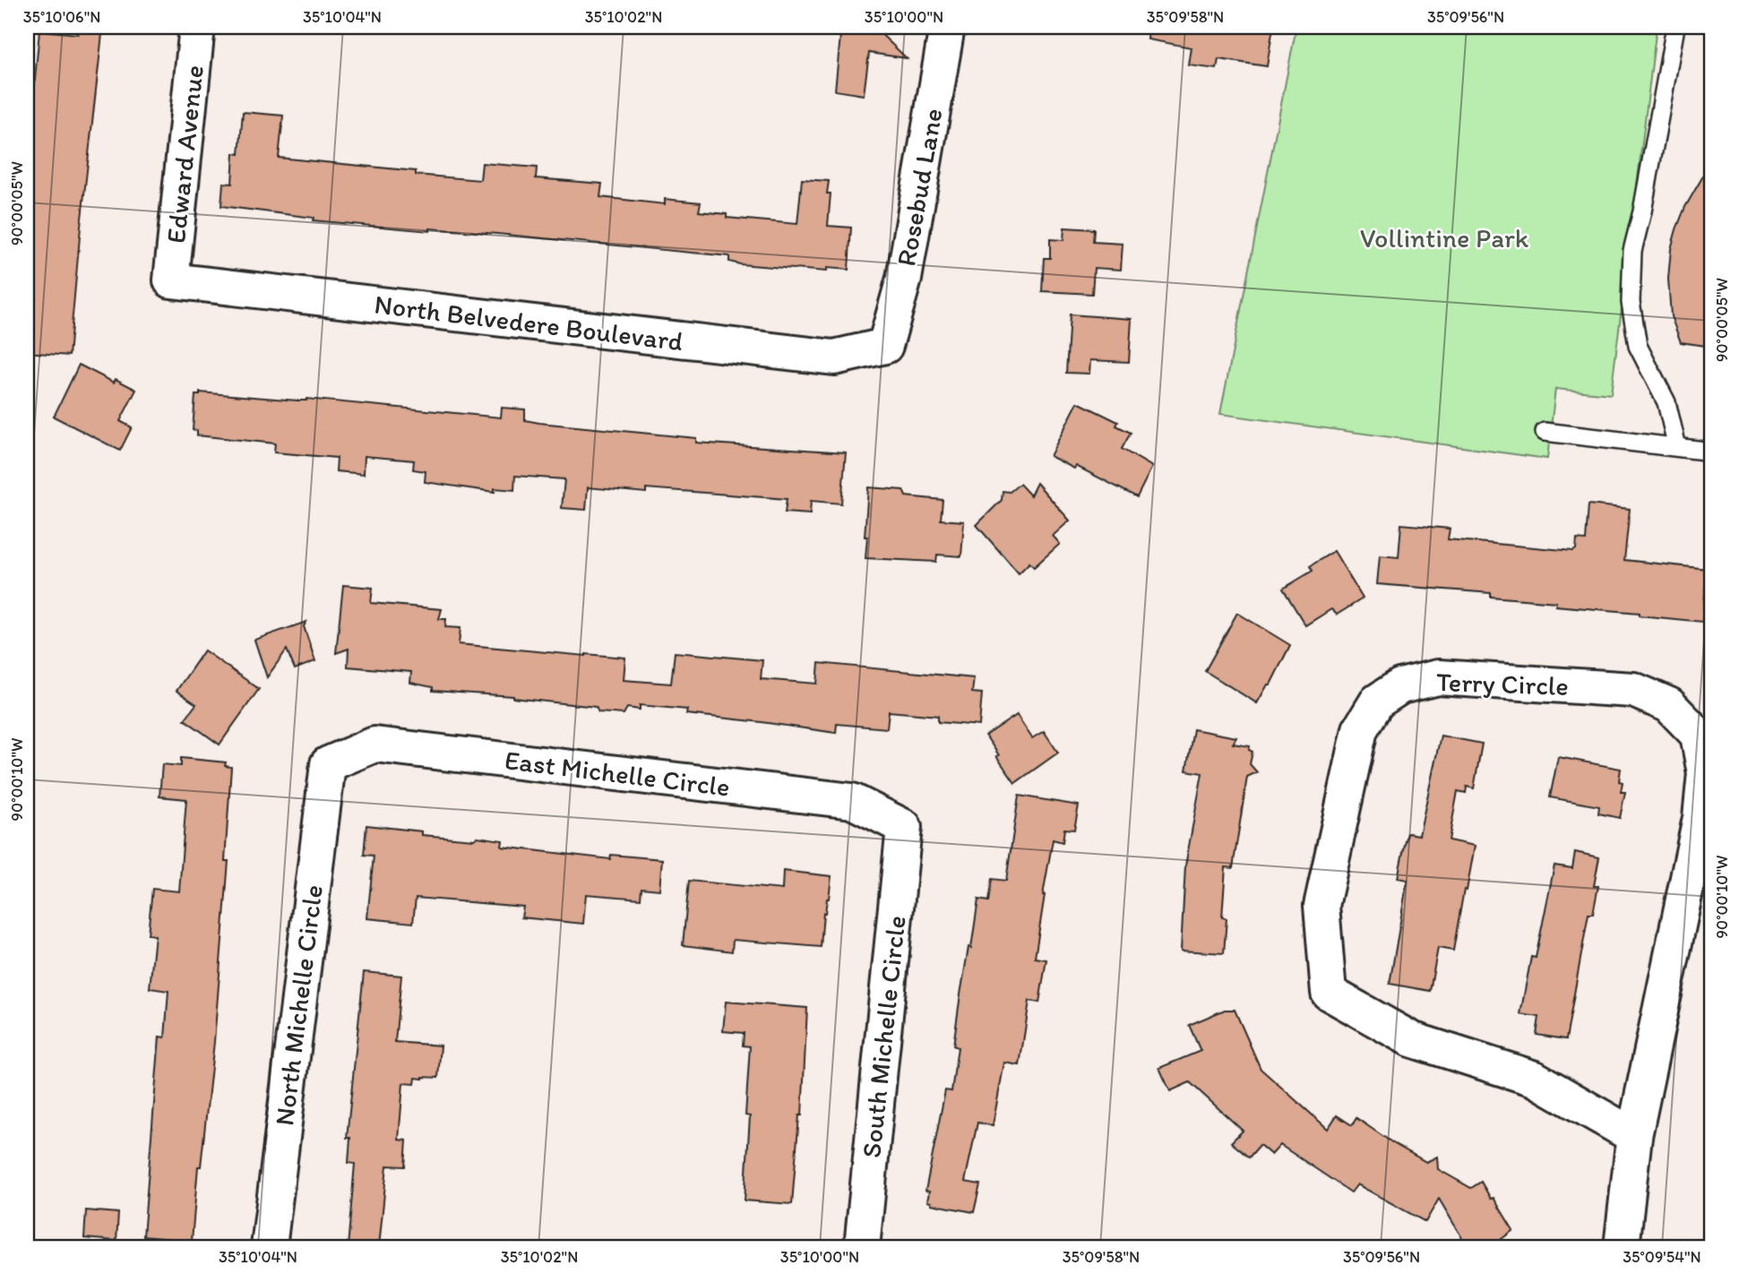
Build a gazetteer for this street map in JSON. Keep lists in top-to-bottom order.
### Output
{
  "streets": {
    "street": [
      "Edward Avenue",
      "Rosebud Lane",
      "North Belvedere Boulevard",
      "Terry Circle",
      "East Michelle Circle",
      "North Michelle Circle",
      "South Michelle Circle"
    ]
  },
  "crossings": [
    ["Edward Avenue", "North Belvedere Boulevard"],
    ["Rosebud Lane", "North Belvedere Boulevard"],
    ["East Michelle Circle", "North Michelle Circle"],
    ["East Michelle Circle", "South Michelle Circle"]
  ],
  "parks": ["Vollintine Park"],
  "coordinates": [
    "35°10'06\"N",
    "35°10'04\"N",
    "35°10'02\"N",
    "35°10'00\"N",
    "35°09'58\"N",
    "35°09'56\"N",
    "90°00'05\"W",
    "90°00'10\"W",
    "35°09'54\"N"
  ]
}
